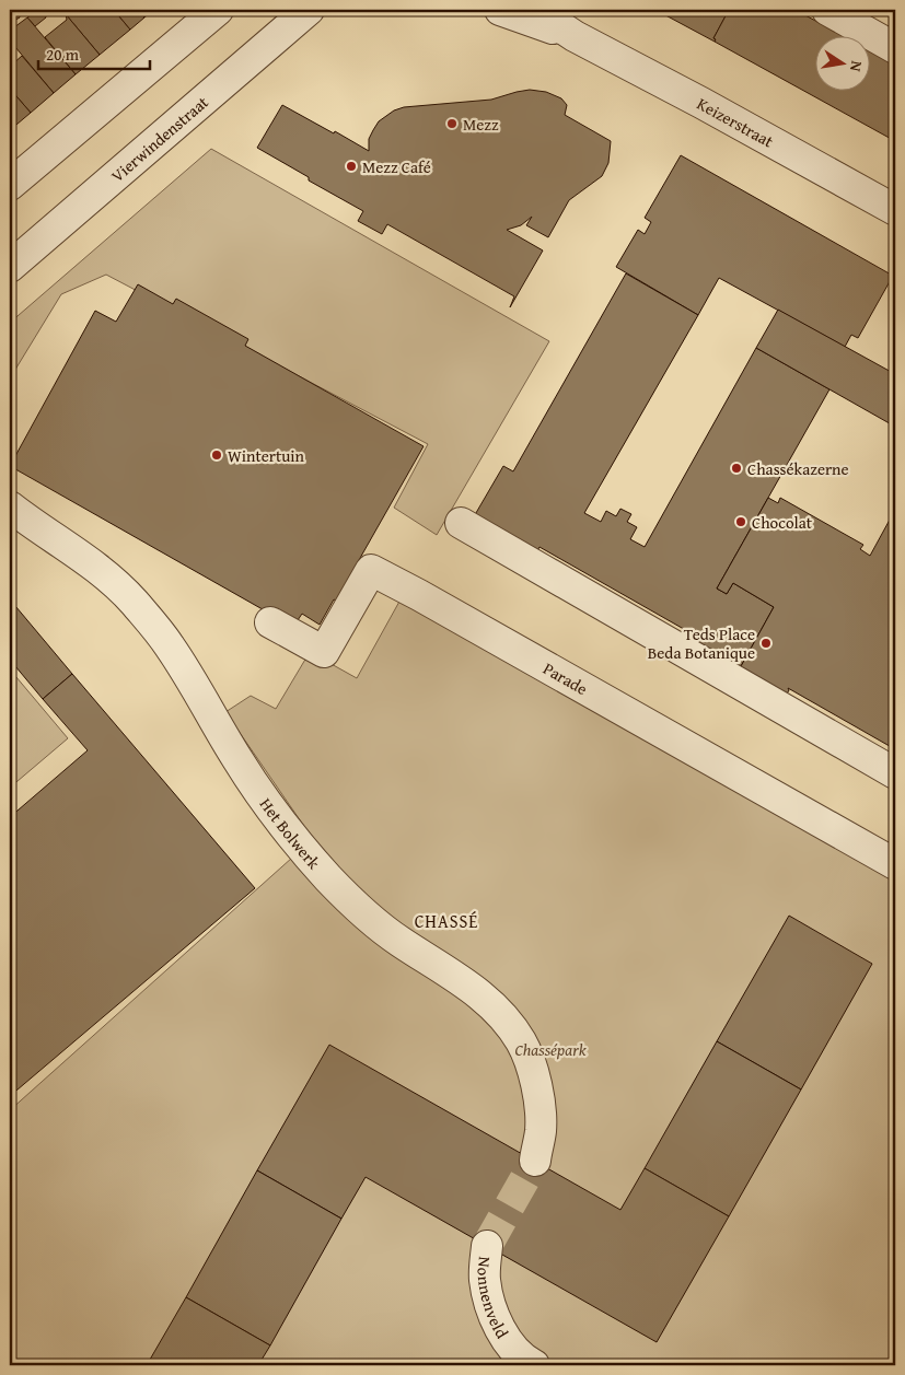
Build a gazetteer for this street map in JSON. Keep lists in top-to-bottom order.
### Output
{
  "streets": {
    "street": [
      "Keizerstraat",
      "Vierwindenstraat",
      "Parade",
      "Het Bolwerk",
      "Nonnenveld"
    ]
  },
  "districts": ["CHASSÉ"],
  "parks": ["Chassépark"],
  "places": [
    "Mezz",
    "Mezz Café",
    "Wintertuin",
    "Chassékazerne",
    "Chocolat",
    "Teds Place Beda Botanique"
  ],
  "scale_bar": "20 m",
  "north": "right"
}
